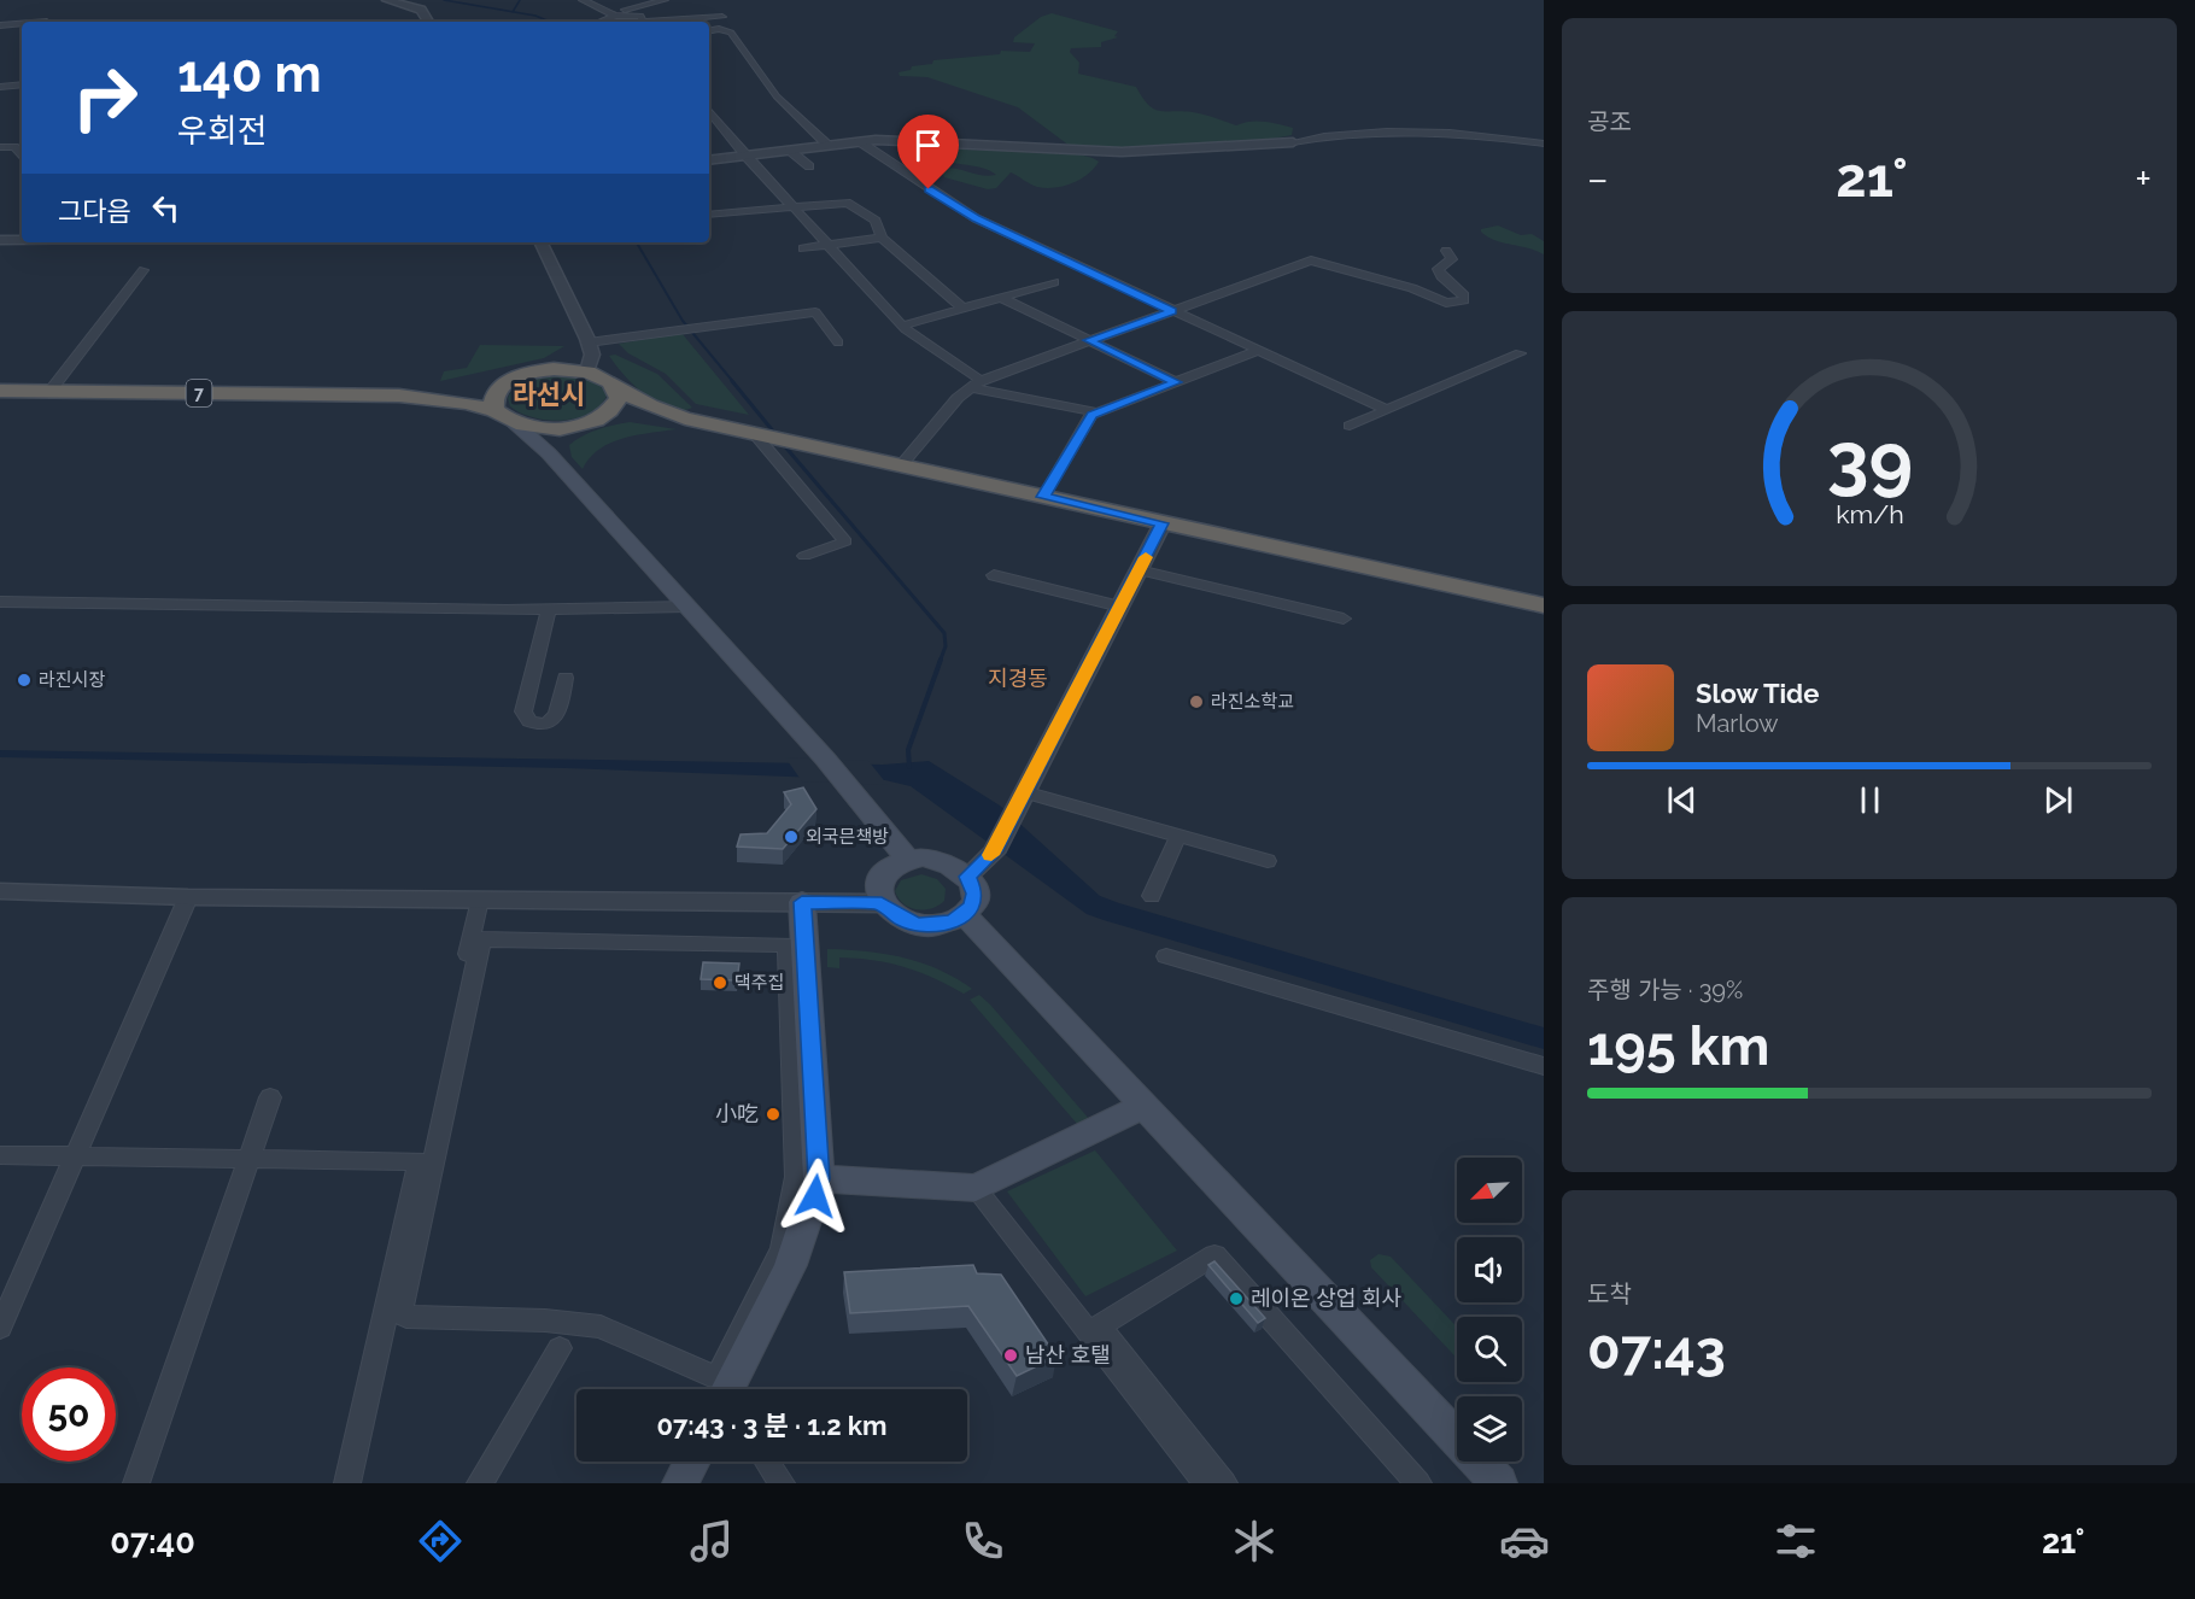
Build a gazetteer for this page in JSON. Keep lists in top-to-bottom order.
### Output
{
  "streets": {
    "highway": ["7"]
  },
  "districts": ["라선시", "지경동"],
  "places": [
    "라진시장",
    "라진소학교",
    "외국믄책방",
    "댁주집",
    "小吃",
    "레이온 상업 회사",
    "남산 호탤"
  ],
  "north": "bottom left",
  "page": {
    "tile": [
      "공조",
      ["주행 가능 · 39%", "195 km"],
      ["도착", "07:43"]
    ],
    "turn": ["140 m", "우회전"],
    "heat": ["−", "21°", "+"],
    "then": "그다음",
    "song": ["Slow Tide", "Marlow"],
    "limit": "50",
    "trip": "07:43 · 3 분 · 1.2 km",
    "tabs": ["07:40", "21°"],
    "gauge": ["39", "km/h"]
  }
}
